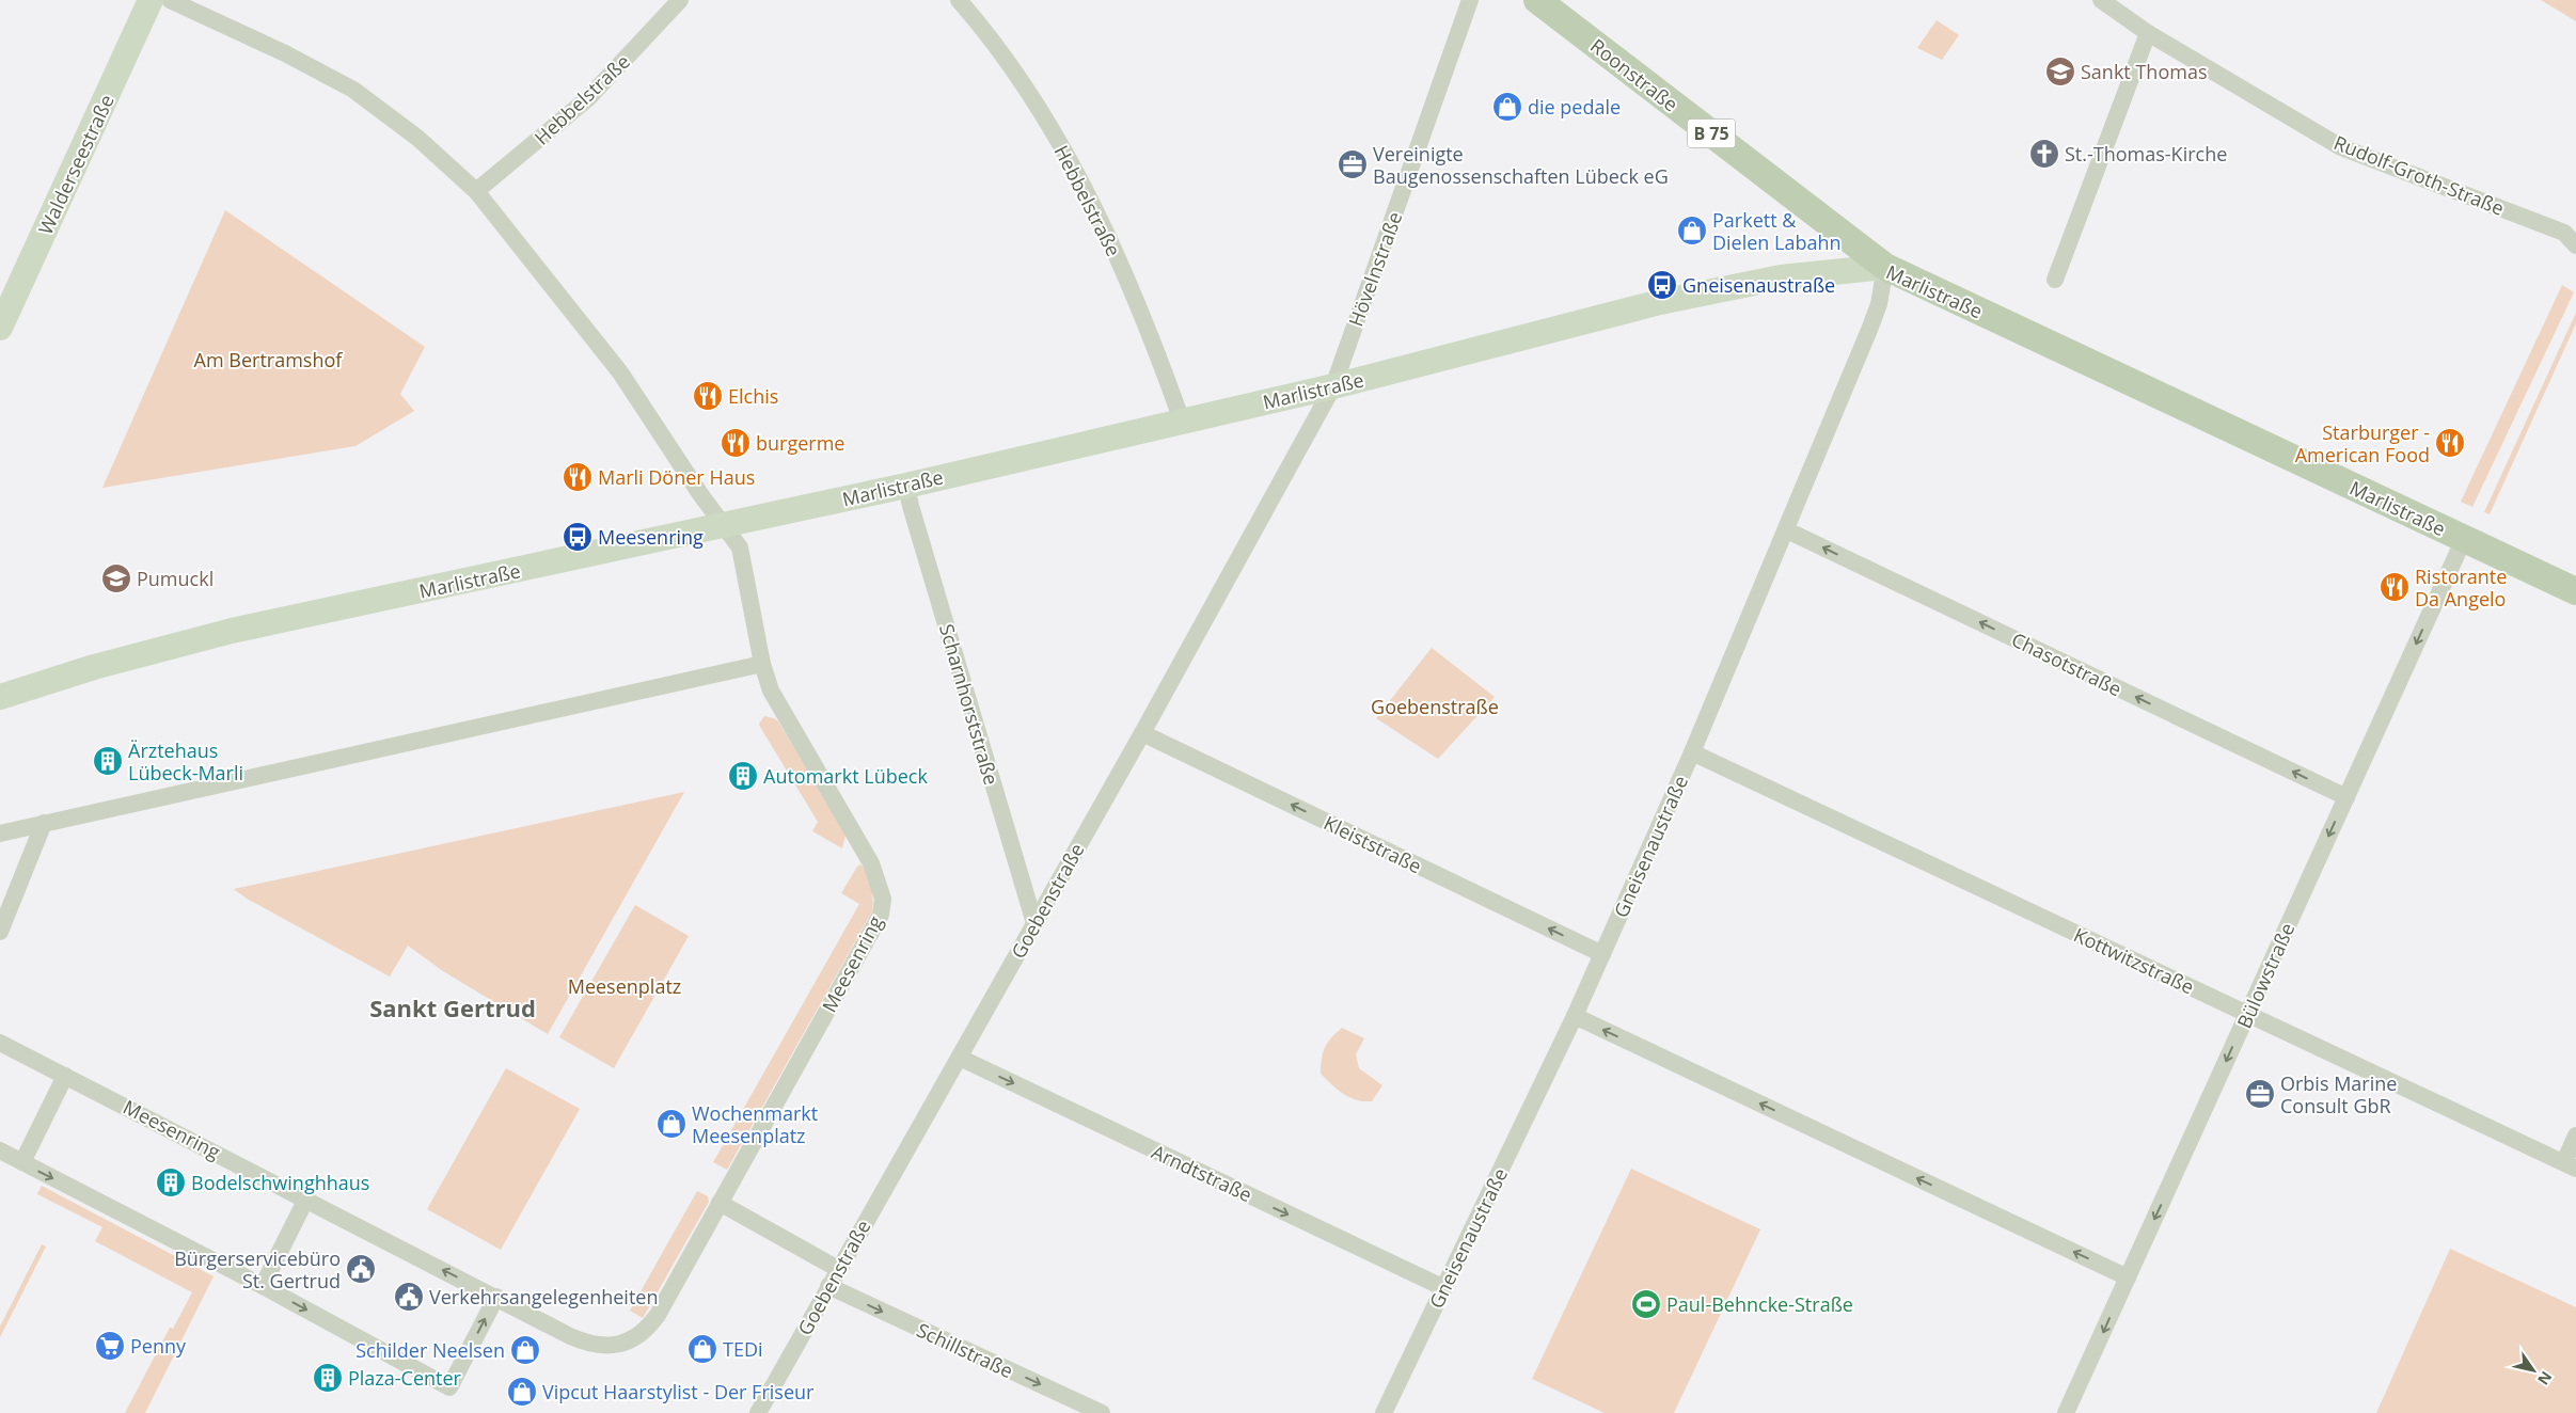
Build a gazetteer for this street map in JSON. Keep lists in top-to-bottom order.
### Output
{
  "streets": {
    "main road": [
      "Roonstraße",
      "B 75",
      "Walderseestraße",
      "Marlistraße"
    ],
    "street": [
      "Hebbelstraße",
      "Rudolf-Groth-Straße",
      "Hövelnstraße",
      "Chasotstraße",
      "Scharnhorststraße",
      "Kleiststraße",
      "Gneisenaustraße",
      "Goebenstraße",
      "Kottwitzstraße",
      "Meesenring",
      "Bülowstraße",
      "Arndtstraße",
      "Schillstraße"
    ]
  },
  "crossings": [
    ["Roonstraße", "Marlistraße"],
    ["Roonstraße", "Gneisenaustraße"],
    ["Hebbelstraße", "Marlistraße"],
    ["Hövelnstraße", "Marlistraße"],
    ["Hövelnstraße", "Goebenstraße"],
    ["Marlistraße", "Scharnhorststraße"],
    ["Marlistraße", "Gneisenaustraße"],
    ["Marlistraße", "Goebenstraße"],
    ["Marlistraße", "Meesenring"],
    ["Marlistraße", "Bülowstraße"],
    ["Chasotstraße", "Gneisenaustraße"],
    ["Chasotstraße", "Bülowstraße"],
    ["Scharnhorststraße", "Goebenstraße"],
    ["Kleiststraße", "Gneisenaustraße"],
    ["Kleiststraße", "Goebenstraße"],
    ["Gneisenaustraße", "Kottwitzstraße"],
    ["Gneisenaustraße", "Arndtstraße"],
    ["Goebenstraße", "Arndtstraße"],
    ["Goebenstraße", "Schillstraße"],
    ["Kottwitzstraße", "Bülowstraße"]
  ],
  "one_way": [
    "Chasotstraße",
    "Kleiststraße",
    "Bülowstraße",
    "Arndtstraße",
    "Schillstraße"
  ],
  "districts": ["Sankt Gertrud"],
  "parks": ["Am Bertramshof", "Goebenstraße", "Meesenplatz"],
  "places": {
    "school or university": ["Sankt Thomas", "Pumuckl"],
    "shop": [
      "die pedale",
      "Parkett & Dielen Labahn",
      "Wochenmarkt Meesenplatz",
      "TEDi",
      "Schilder Neelsen",
      "Vipcut Haarstylist - Der Friseur"
    ],
    "church": ["St.-Thomas-Kirche"],
    "office": ["Vereinigte Baugenossenschaften Lübeck eG", "Orbis Marine Consult GbR"],
    "bus stop": ["Gneisenaustraße", "Meesenring"],
    "restaurant": [
      "Elchis",
      "burgerme",
      "Starburger - American Food",
      "Marli Döner Haus",
      "Ristorante Da Angelo"
    ],
    "building": [
      "Ärztehaus Lübeck-Marli",
      "Automarkt Lübeck",
      "Bodelschwinghhaus",
      "Plaza-Center"
    ],
    "public building": ["Bürgerservicebüro St. Gertrud", "Verkehrsangelegenheiten"],
    "sports": ["Paul-Behncke-Straße"],
    "supermarket": ["Penny"]
  },
  "north": "bottom right"
}
